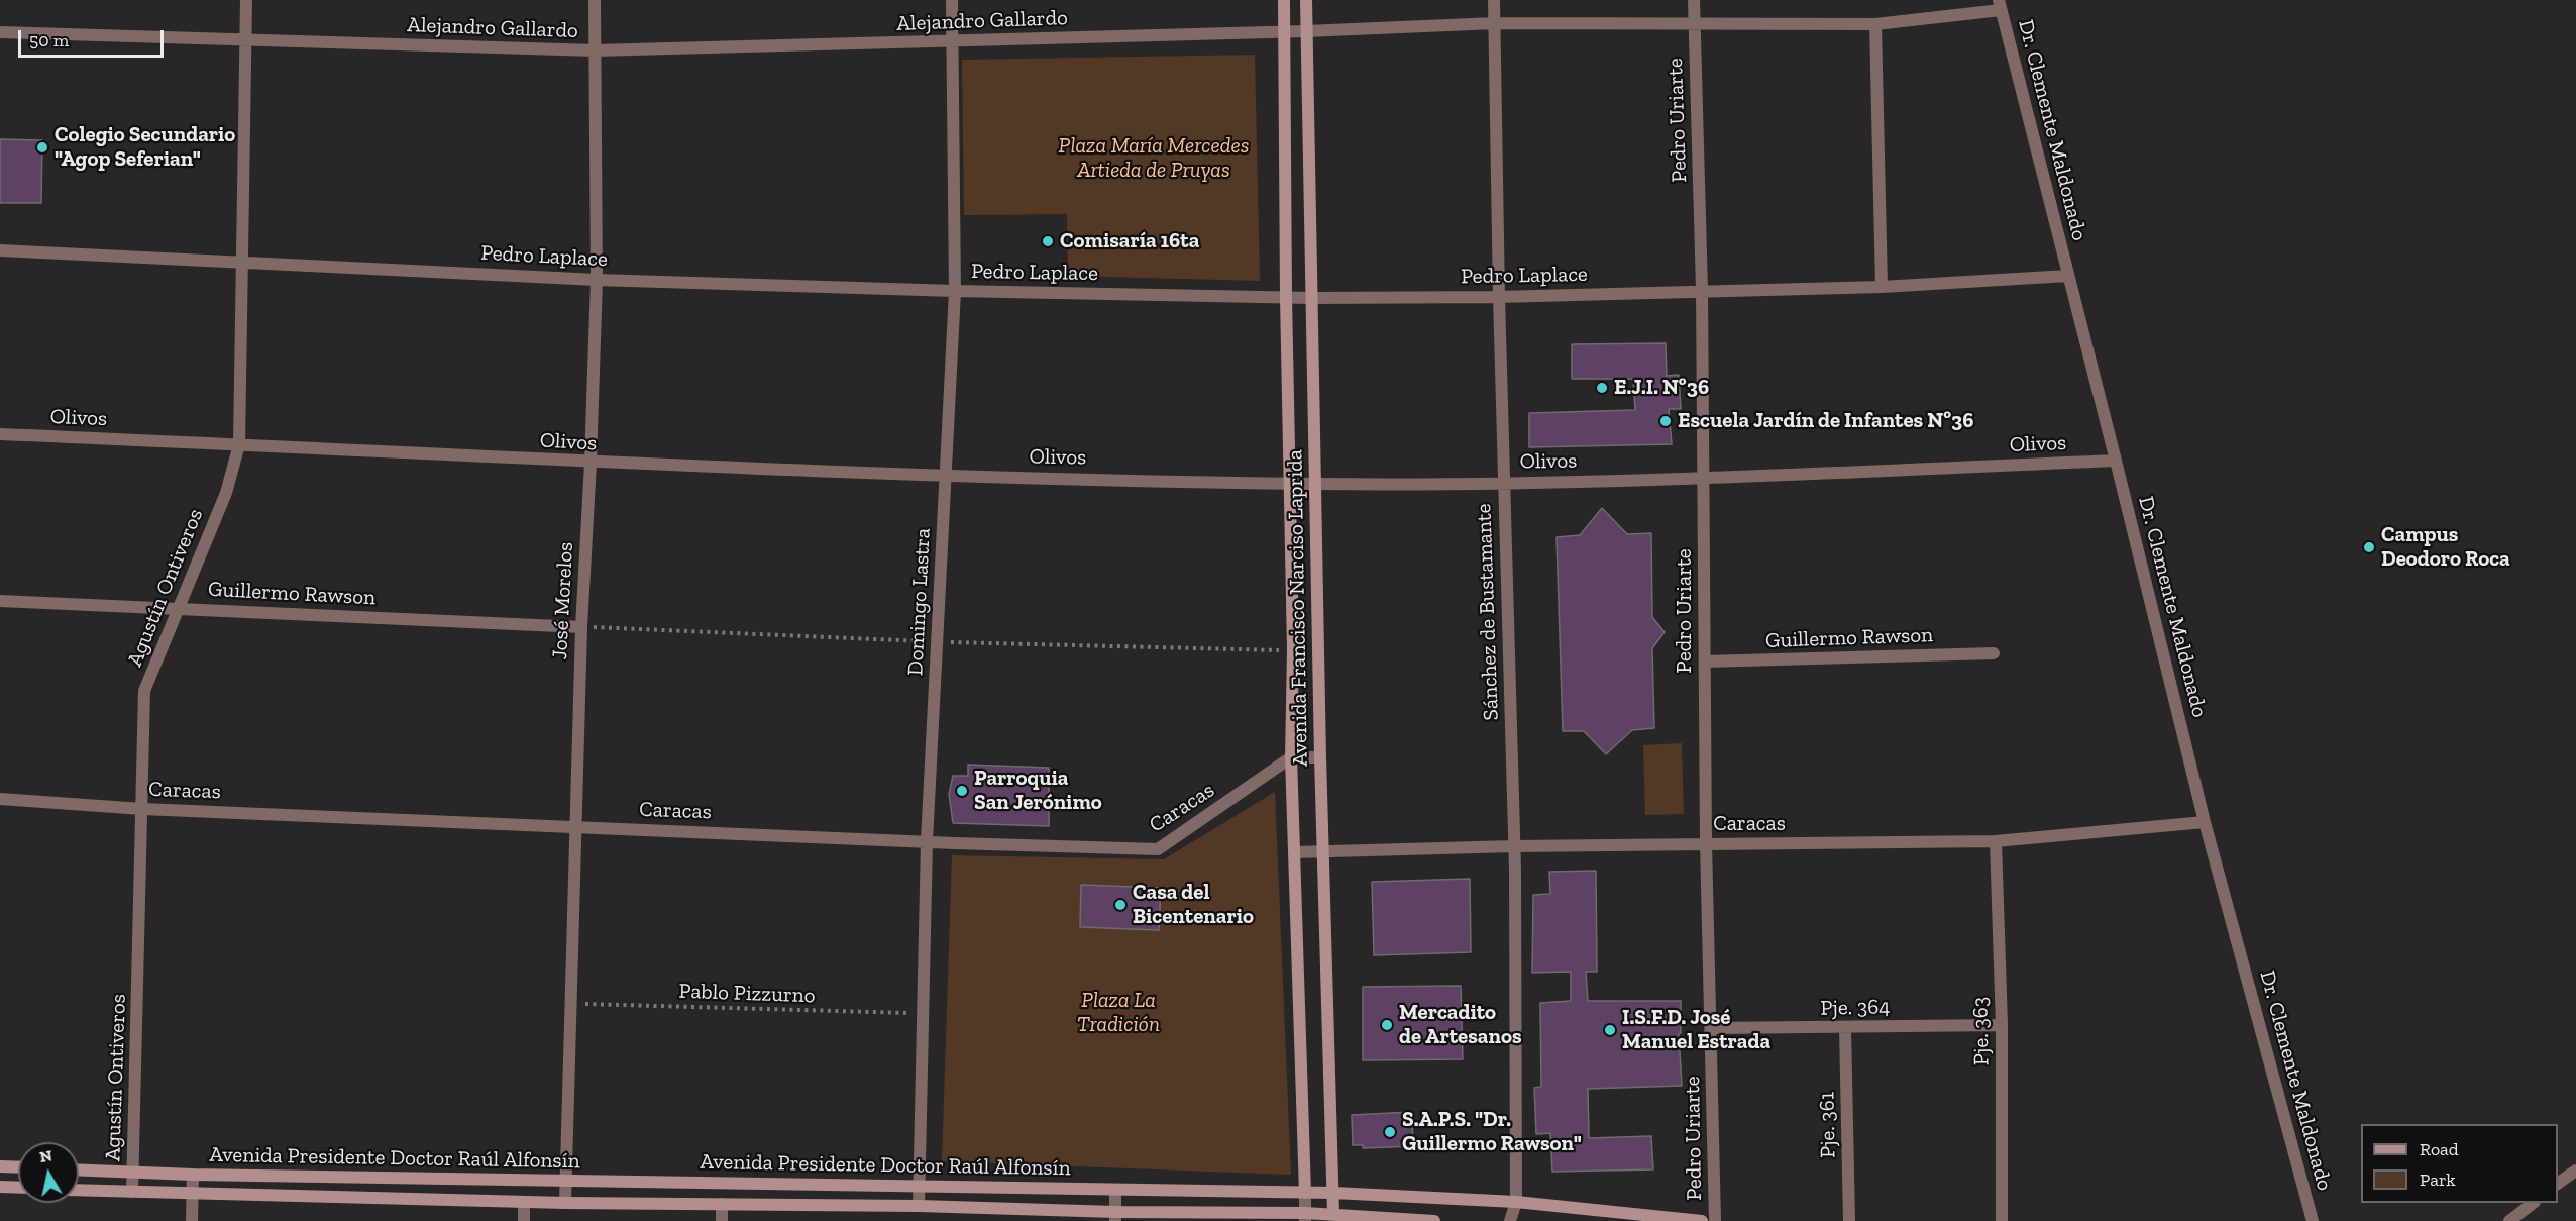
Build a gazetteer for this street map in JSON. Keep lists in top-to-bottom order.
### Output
{
  "streets": {
    "main road": ["Avenida Francisco Narciso Laprida", "Avenida Presidente Doctor Raúl Alfonsín"],
    "street": [
      "Alejandro Gallardo",
      "Pedro Uriarte",
      "Dr. Clemente Maldonado",
      "Pedro Laplace",
      "Olivos",
      "Agustín Ontiveros",
      "Guillermo Rawson",
      "José Morelos",
      "Domingo Lastra",
      "Sánchez de Bustamante",
      "Caracas",
      "Pje. 364",
      "Pje. 363",
      "Pje. 361"
    ],
    "path": ["Pablo Pizzurno"]
  },
  "crossings": [
    ["Alejandro Gallardo", "Pedro Uriarte"],
    ["Alejandro Gallardo", "Dr. Clemente Maldonado"],
    ["Alejandro Gallardo", "Agustín Ontiveros"],
    ["Alejandro Gallardo", "José Morelos"],
    ["Alejandro Gallardo", "Domingo Lastra"],
    ["Alejandro Gallardo", "Avenida Francisco Narciso Laprida"],
    ["Alejandro Gallardo", "Sánchez de Bustamante"],
    ["Pedro Uriarte", "Pedro Laplace"],
    ["Pedro Uriarte", "Olivos"],
    ["Pedro Uriarte", "Guillermo Rawson"],
    ["Pedro Uriarte", "Caracas"],
    ["Pedro Uriarte", "Pje. 364"],
    ["Dr. Clemente Maldonado", "Pedro Laplace"],
    ["Dr. Clemente Maldonado", "Olivos"],
    ["Dr. Clemente Maldonado", "Caracas"],
    ["Pedro Laplace", "Agustín Ontiveros"],
    ["Pedro Laplace", "José Morelos"],
    ["Pedro Laplace", "Domingo Lastra"],
    ["Pedro Laplace", "Avenida Francisco Narciso Laprida"],
    ["Pedro Laplace", "Sánchez de Bustamante"],
    ["Olivos", "Agustín Ontiveros"],
    ["Olivos", "José Morelos"],
    ["Olivos", "Domingo Lastra"],
    ["Olivos", "Avenida Francisco Narciso Laprida"],
    ["Olivos", "Sánchez de Bustamante"],
    ["Agustín Ontiveros", "Guillermo Rawson"],
    ["Agustín Ontiveros", "Caracas"],
    ["Agustín Ontiveros", "Avenida Presidente Doctor Raúl Alfonsín"],
    ["Guillermo Rawson", "José Morelos"],
    ["José Morelos", "Caracas"],
    ["José Morelos", "Pablo Pizzurno"],
    ["José Morelos", "Avenida Presidente Doctor Raúl Alfonsín"],
    ["Domingo Lastra", "Caracas"],
    ["Domingo Lastra", "Pablo Pizzurno"],
    ["Domingo Lastra", "Avenida Presidente Doctor Raúl Alfonsín"],
    ["Avenida Francisco Narciso Laprida", "Caracas"],
    ["Avenida Francisco Narciso Laprida", "Avenida Presidente Doctor Raúl Alfonsín"],
    ["Sánchez de Bustamante", "Caracas"],
    ["Sánchez de Bustamante", "Avenida Presidente Doctor Raúl Alfonsín"],
    ["Caracas", "Pje. 363"],
    ["Pje. 364", "Pje. 363"],
    ["Pje. 364", "Pje. 361"]
  ],
  "parks": ["Plaza María Mercedes Artieda de Pruyas", "Plaza La Tradición"],
  "places": [
    "Colegio Secundario \"Agop Seferian\"",
    "Comisaría 16ta",
    "E.J.I. Nº36",
    "Escuela Jardín de Infantes Nº36",
    "Campus Deodoro Roca",
    "Parroquia San Jerónimo",
    "Casa del Bicentenario",
    "Mercadito de Artesanos",
    "I.S.F.D. José Manuel Estrada",
    "S.A.P.S. \"Dr. Guillermo Rawson\""
  ],
  "legend": ["Road", "Park"],
  "scale_bar": "50 m",
  "north": "top"
}
